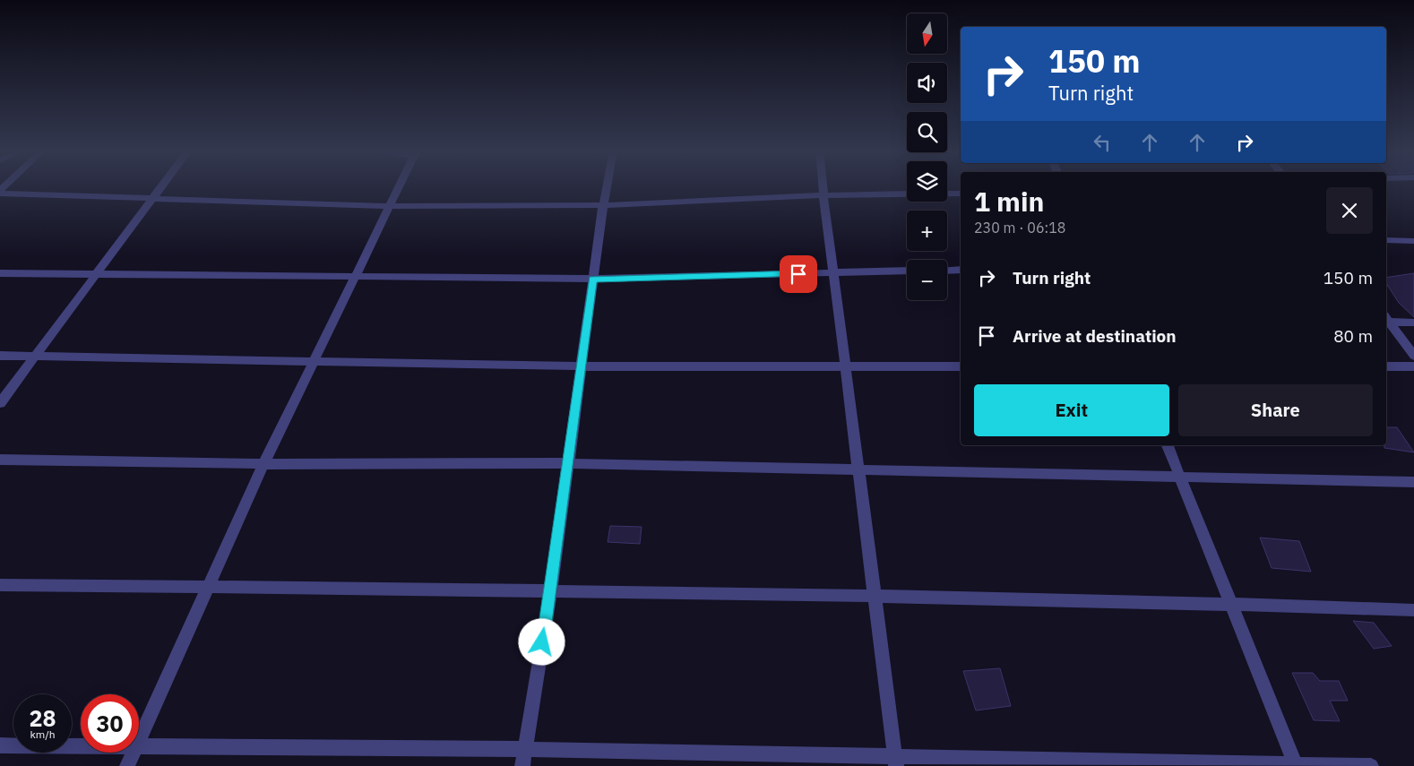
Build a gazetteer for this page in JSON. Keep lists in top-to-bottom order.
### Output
{
  "north": "bottom",
  "page": {
    "map_buttons": ["+", "−"],
    "turn": ["150 m", "Turn right"],
    "heading": ["1 min", "230 m · 06:18"],
    "list": [
      {
        "name": "Turn right",
        "value": "150 m"
      },
      {
        "name": "Arrive at destination",
        "value": "80 m"
      }
    ],
    "buttons": ["Exit", "Share"],
    "speed": "28 km/h",
    "limit": "30"
  }
}
